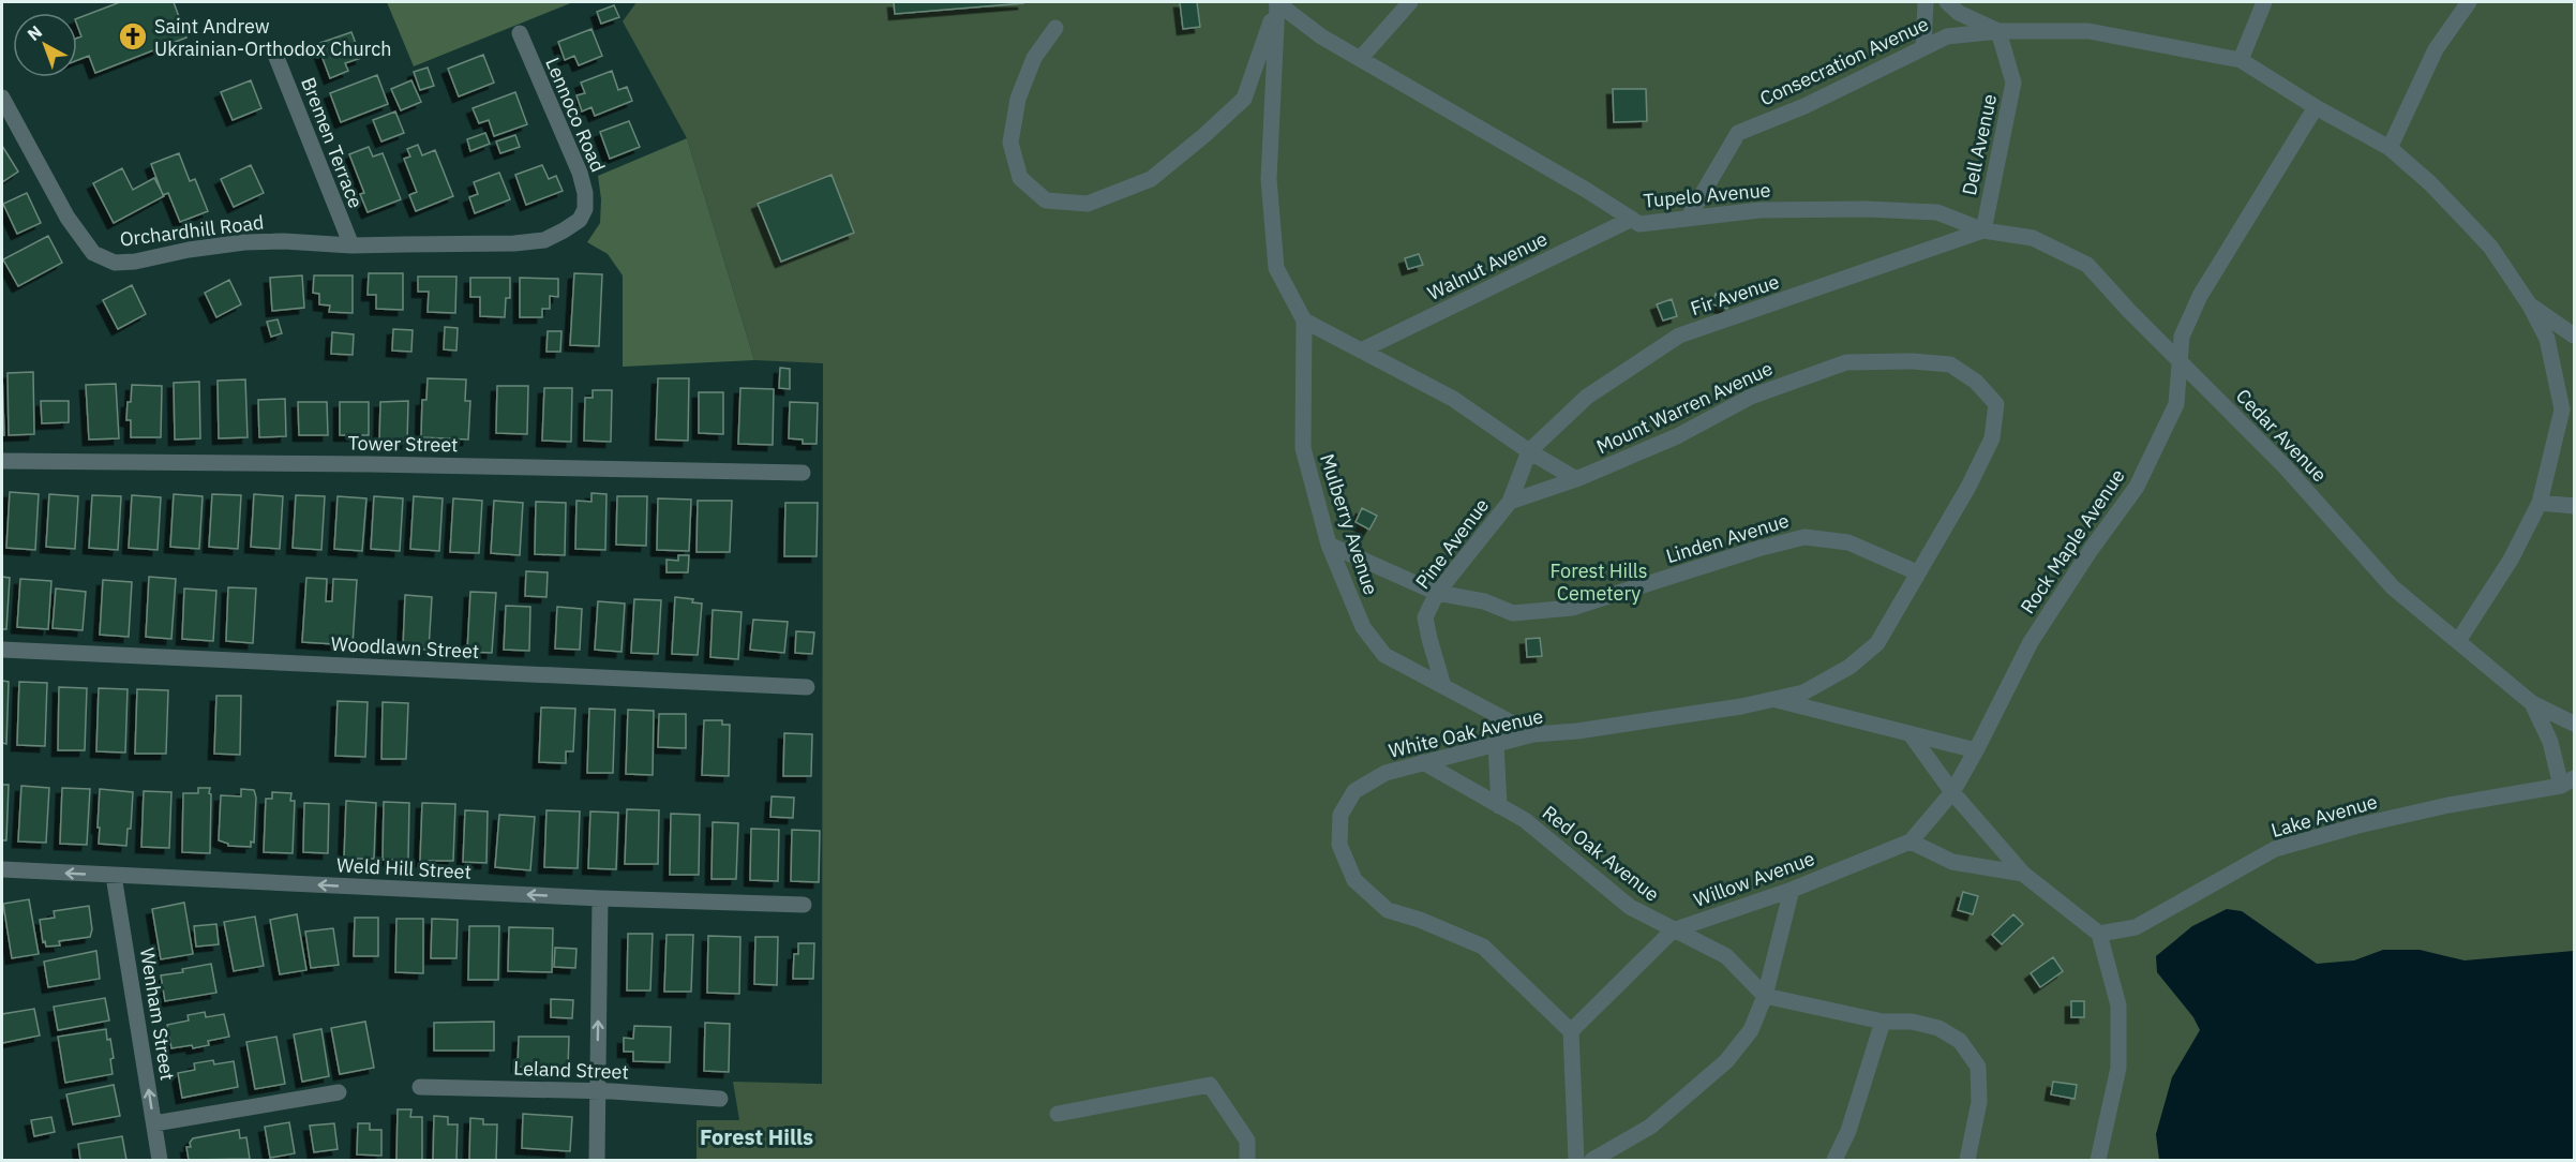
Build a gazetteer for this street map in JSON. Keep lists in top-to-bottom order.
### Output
{
  "streets": {
    "street": [
      "Consecration Avenue",
      "Lennoco Road",
      "Bremen Terrace",
      "Dell Avenue",
      "Tupelo Avenue",
      "Orchardhill Road",
      "Walnut Avenue",
      "Fir Avenue",
      "Mount Warren Avenue",
      "Cedar Avenue",
      "Tower Street",
      "Mulberry Avenue",
      "Linden Avenue",
      "Rock Maple Avenue",
      "Pine Avenue",
      "Woodlawn Street",
      "White Oak Avenue",
      "Lake Avenue",
      "Red Oak Avenue",
      "Weld Hill Street",
      "Willow Avenue",
      "Wenham Street",
      "Leland Street"
    ]
  },
  "crossings": [
    ["Consecration Avenue", "Dell Avenue"],
    ["Consecration Avenue", "Tupelo Avenue"],
    ["Consecration Avenue", "Cedar Avenue"],
    ["Consecration Avenue", "Rock Maple Avenue"],
    ["Lennoco Road", "Orchardhill Road"],
    ["Bremen Terrace", "Orchardhill Road"],
    ["Dell Avenue", "Tupelo Avenue"],
    ["Dell Avenue", "Fir Avenue"],
    ["Dell Avenue", "Cedar Avenue"],
    ["Tupelo Avenue", "Walnut Avenue"],
    ["Tupelo Avenue", "Fir Avenue"],
    ["Tupelo Avenue", "Cedar Avenue"],
    ["Tupelo Avenue", "Mulberry Avenue"],
    ["Fir Avenue", "Cedar Avenue"],
    ["Fir Avenue", "Pine Avenue"],
    ["Mount Warren Avenue", "Linden Avenue"],
    ["Mount Warren Avenue", "Pine Avenue"],
    ["Mount Warren Avenue", "White Oak Avenue"],
    ["Cedar Avenue", "Rock Maple Avenue"],
    ["Mulberry Avenue", "Linden Avenue"],
    ["Mulberry Avenue", "Pine Avenue"],
    ["Mulberry Avenue", "White Oak Avenue"],
    ["Linden Avenue", "Pine Avenue"],
    ["Rock Maple Avenue", "White Oak Avenue"],
    ["Rock Maple Avenue", "Willow Avenue"],
    ["White Oak Avenue", "Red Oak Avenue"],
    ["White Oak Avenue", "Willow Avenue"],
    ["Red Oak Avenue", "Willow Avenue"],
    ["Weld Hill Street", "Wenham Street"]
  ],
  "one_way": ["Weld Hill Street", "Wenham Street"],
  "districts": ["Forest Hills"],
  "parks": ["Forest Hills Cemetery"],
  "places": {
    "church": ["Saint Andrew Ukrainian-Orthodox Church"]
  },
  "north": "top left"
}
